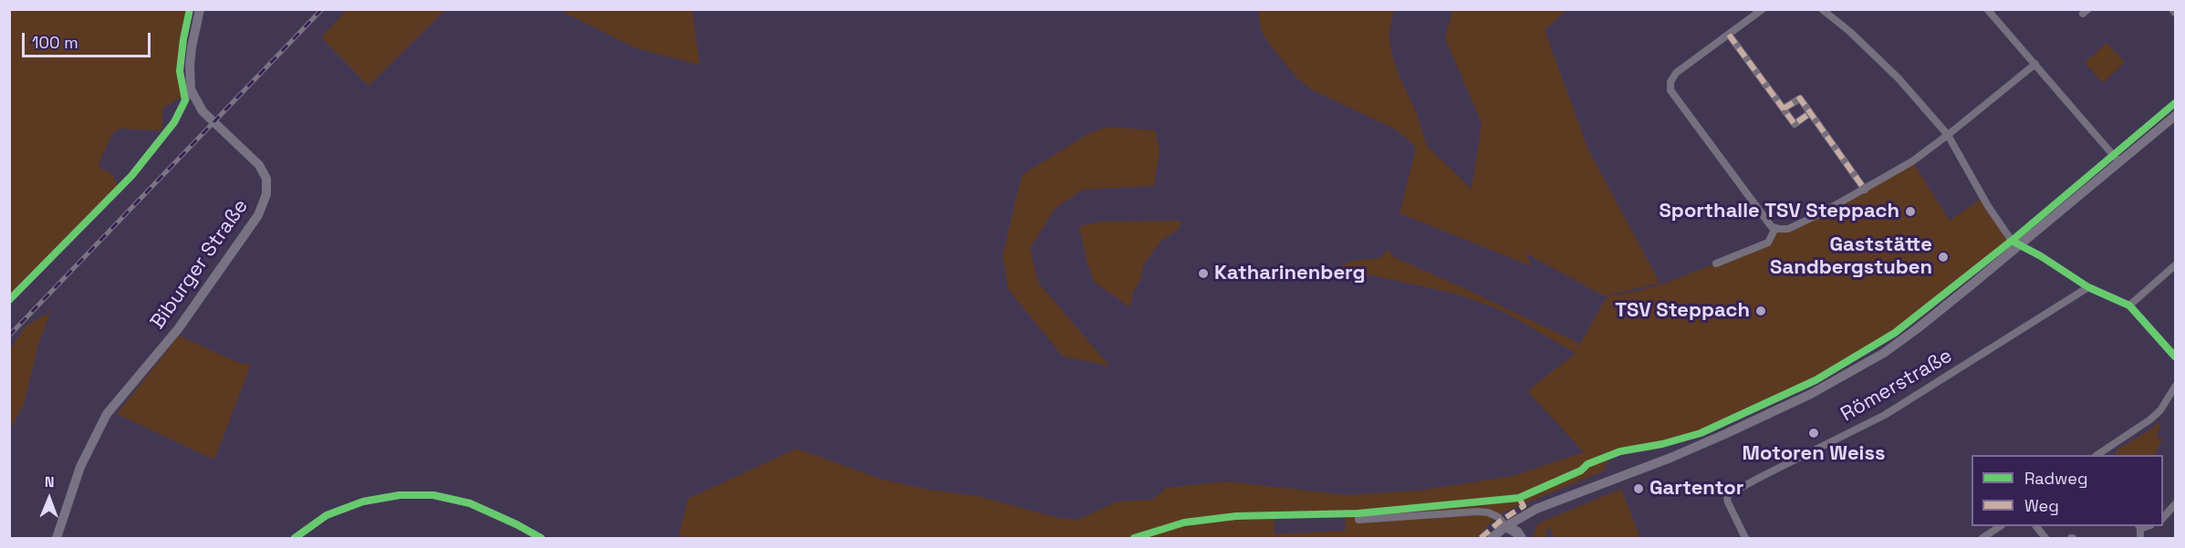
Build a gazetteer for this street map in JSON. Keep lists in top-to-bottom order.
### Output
{
  "streets": {
    "street": ["Biburger Straße", "Römerstraße"]
  },
  "places": [
    "Sporthalle TSV Steppach",
    "Gaststätte Sandbergstuben",
    "Katharinenberg",
    "TSV Steppach",
    "Motoren Weiss",
    "Gartentor"
  ],
  "legend": ["Radweg", "Weg"],
  "scale_bar": "100 m",
  "north": "top"
}
